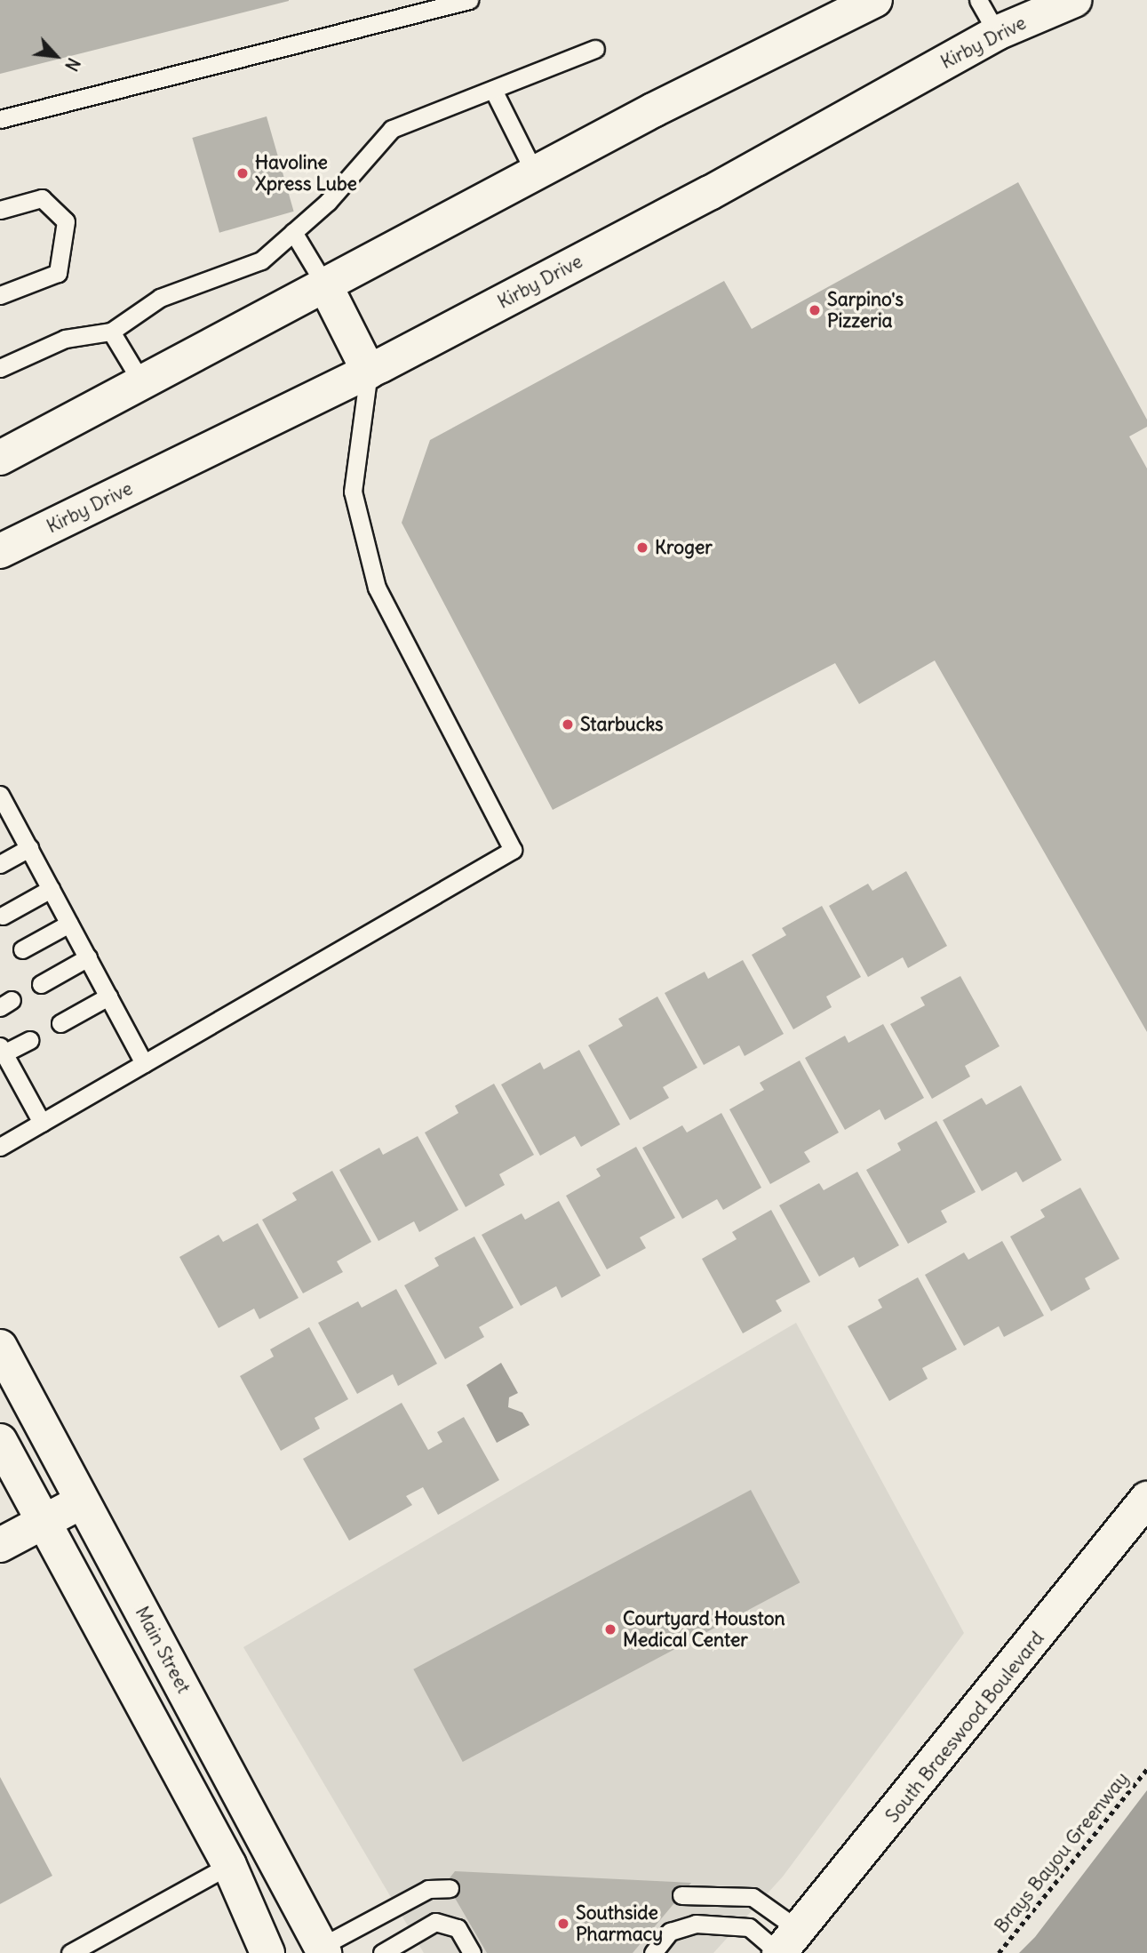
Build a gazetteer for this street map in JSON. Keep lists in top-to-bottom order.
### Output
{
  "streets": {
    "main road": ["Kirby Drive", "Main Street", "South Braeswood Boulevard"],
    "path": ["Brays Bayou Greenway"]
  },
  "places": [
    "Havoline Xpress Lube",
    "Sarpino's Pizzeria",
    "Kroger",
    "Starbucks",
    "Courtyard Houston Medical Center",
    "Southside Pharmacy"
  ],
  "north": "bottom right"
}
